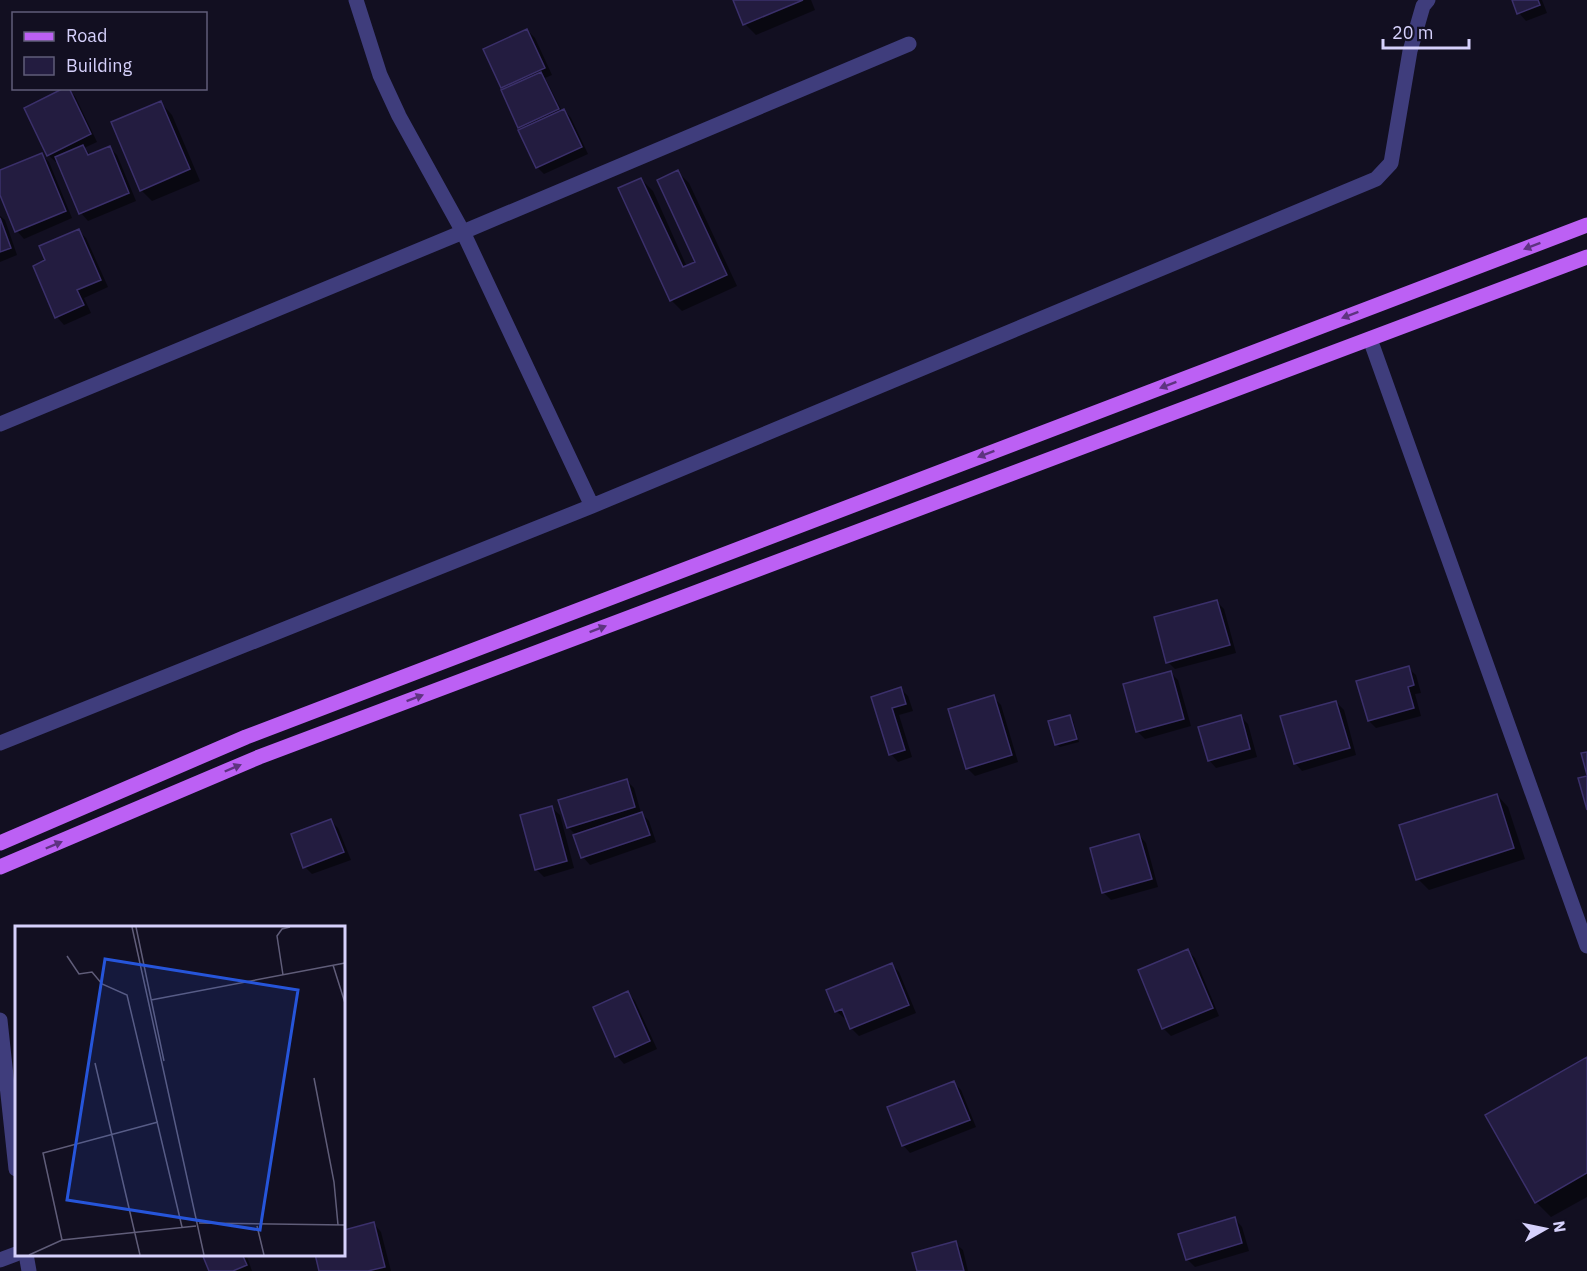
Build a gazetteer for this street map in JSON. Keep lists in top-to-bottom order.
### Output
{
  "legend": ["Road", "Building"],
  "scale_bar": "20 m",
  "north": "right"
}
